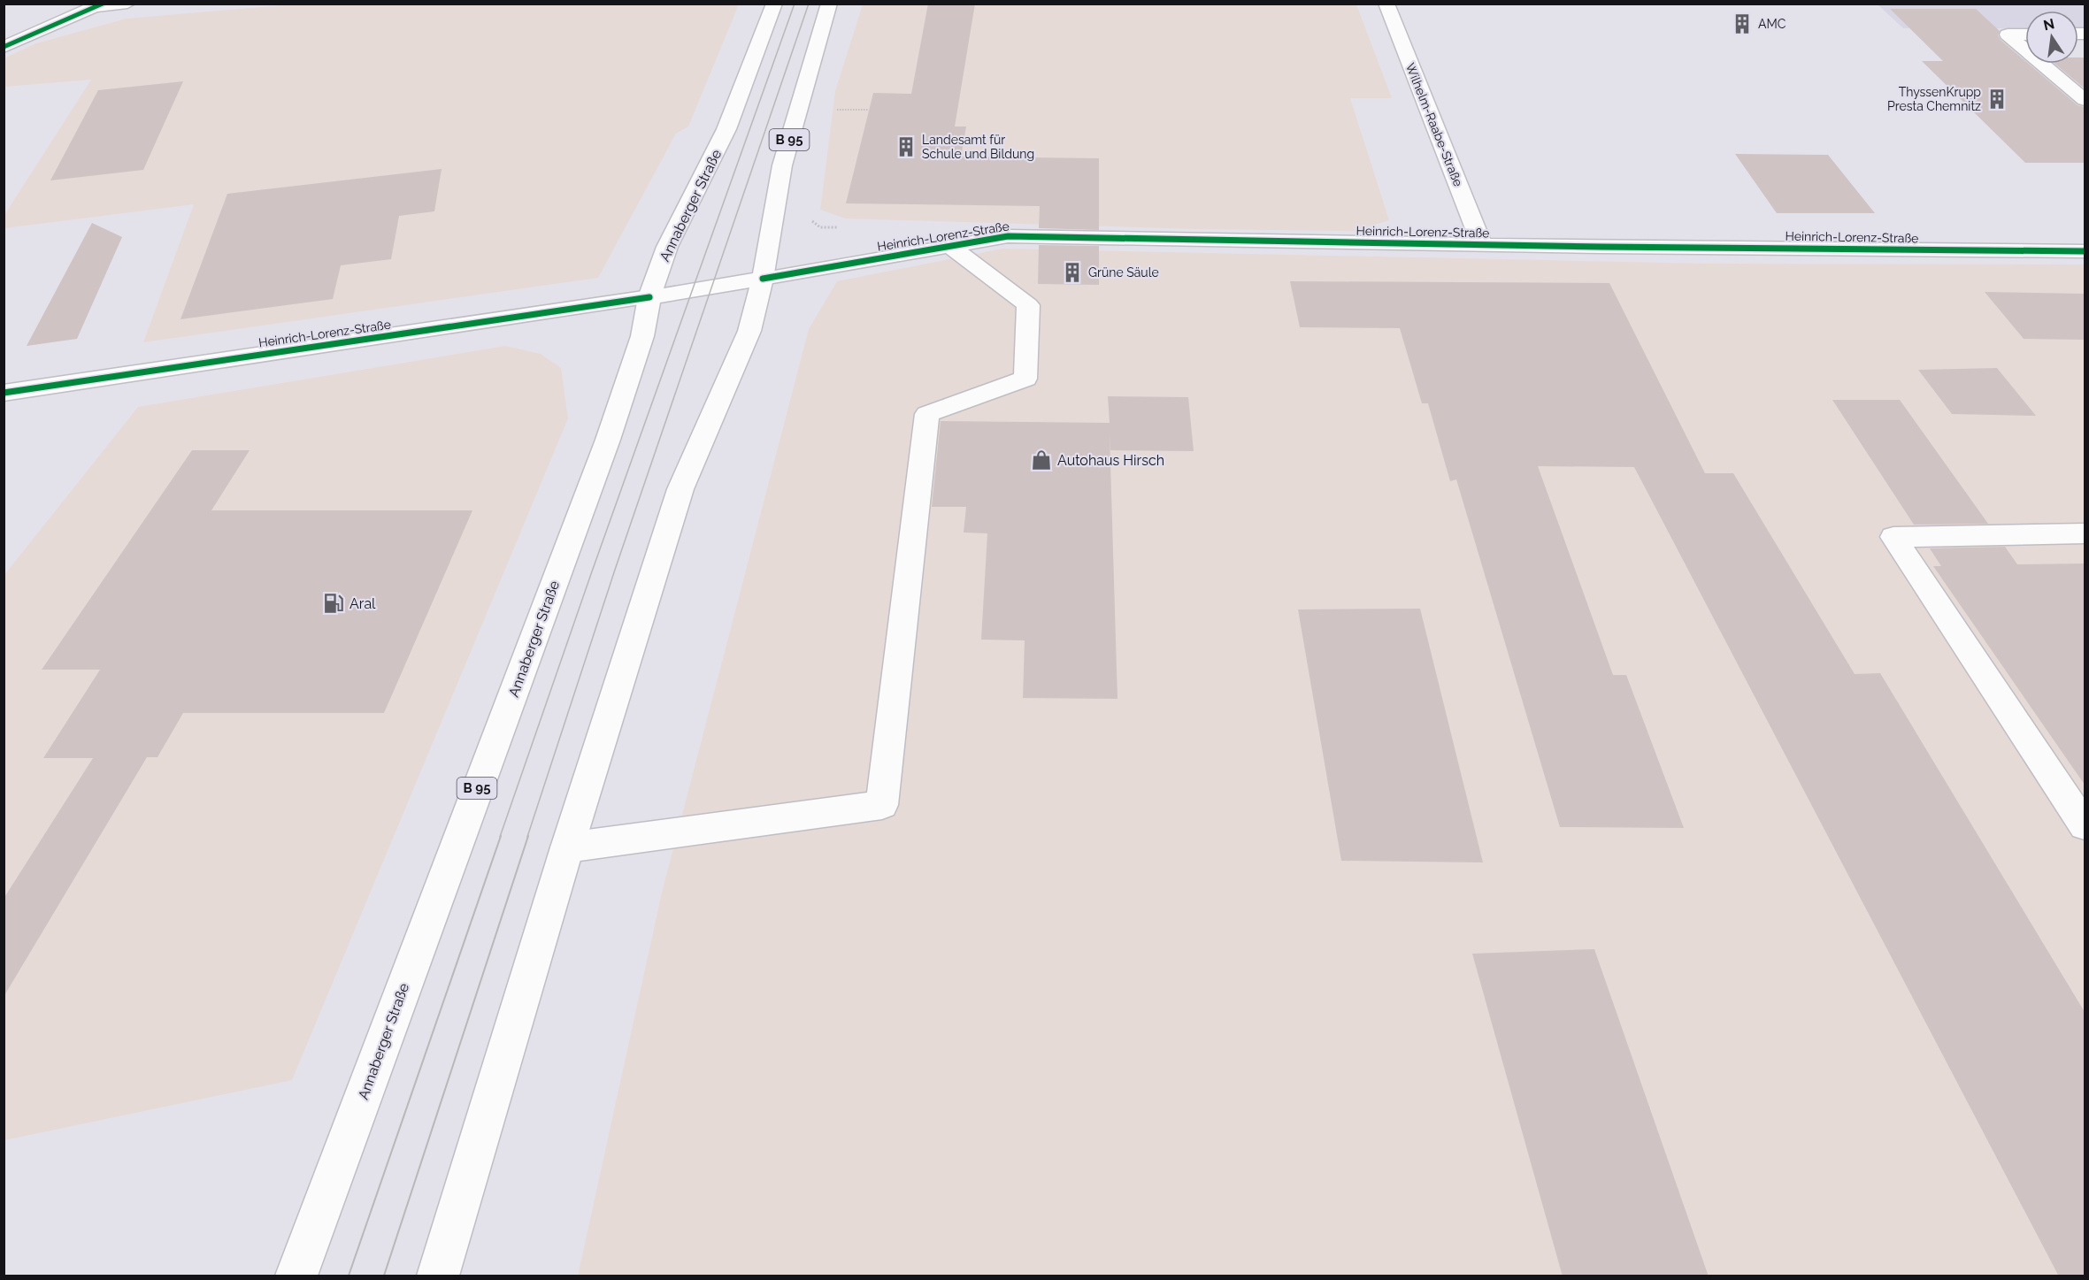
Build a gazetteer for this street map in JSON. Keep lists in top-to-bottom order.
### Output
{
  "streets": {
    "main road": [
      "Wilhelm-Raabe-Straße",
      "B 95",
      "Annaberger Straße",
      "Heinrich-Lorenz-Straße"
    ]
  },
  "crossings": [
    ["Wilhelm-Raabe-Straße", "Heinrich-Lorenz-Straße"],
    ["B 95", "Heinrich-Lorenz-Straße"],
    ["Annaberger Straße", "Heinrich-Lorenz-Straße"]
  ],
  "places": {
    "building": [
      "AMC",
      "ThyssenKrupp Presta Chemnitz",
      "Landesamt für Schule und Bildung",
      "Grüne Säule"
    ],
    "shop": ["Autohaus Hirsch"],
    "fuel station": ["Aral"]
  },
  "north": "top"
}
